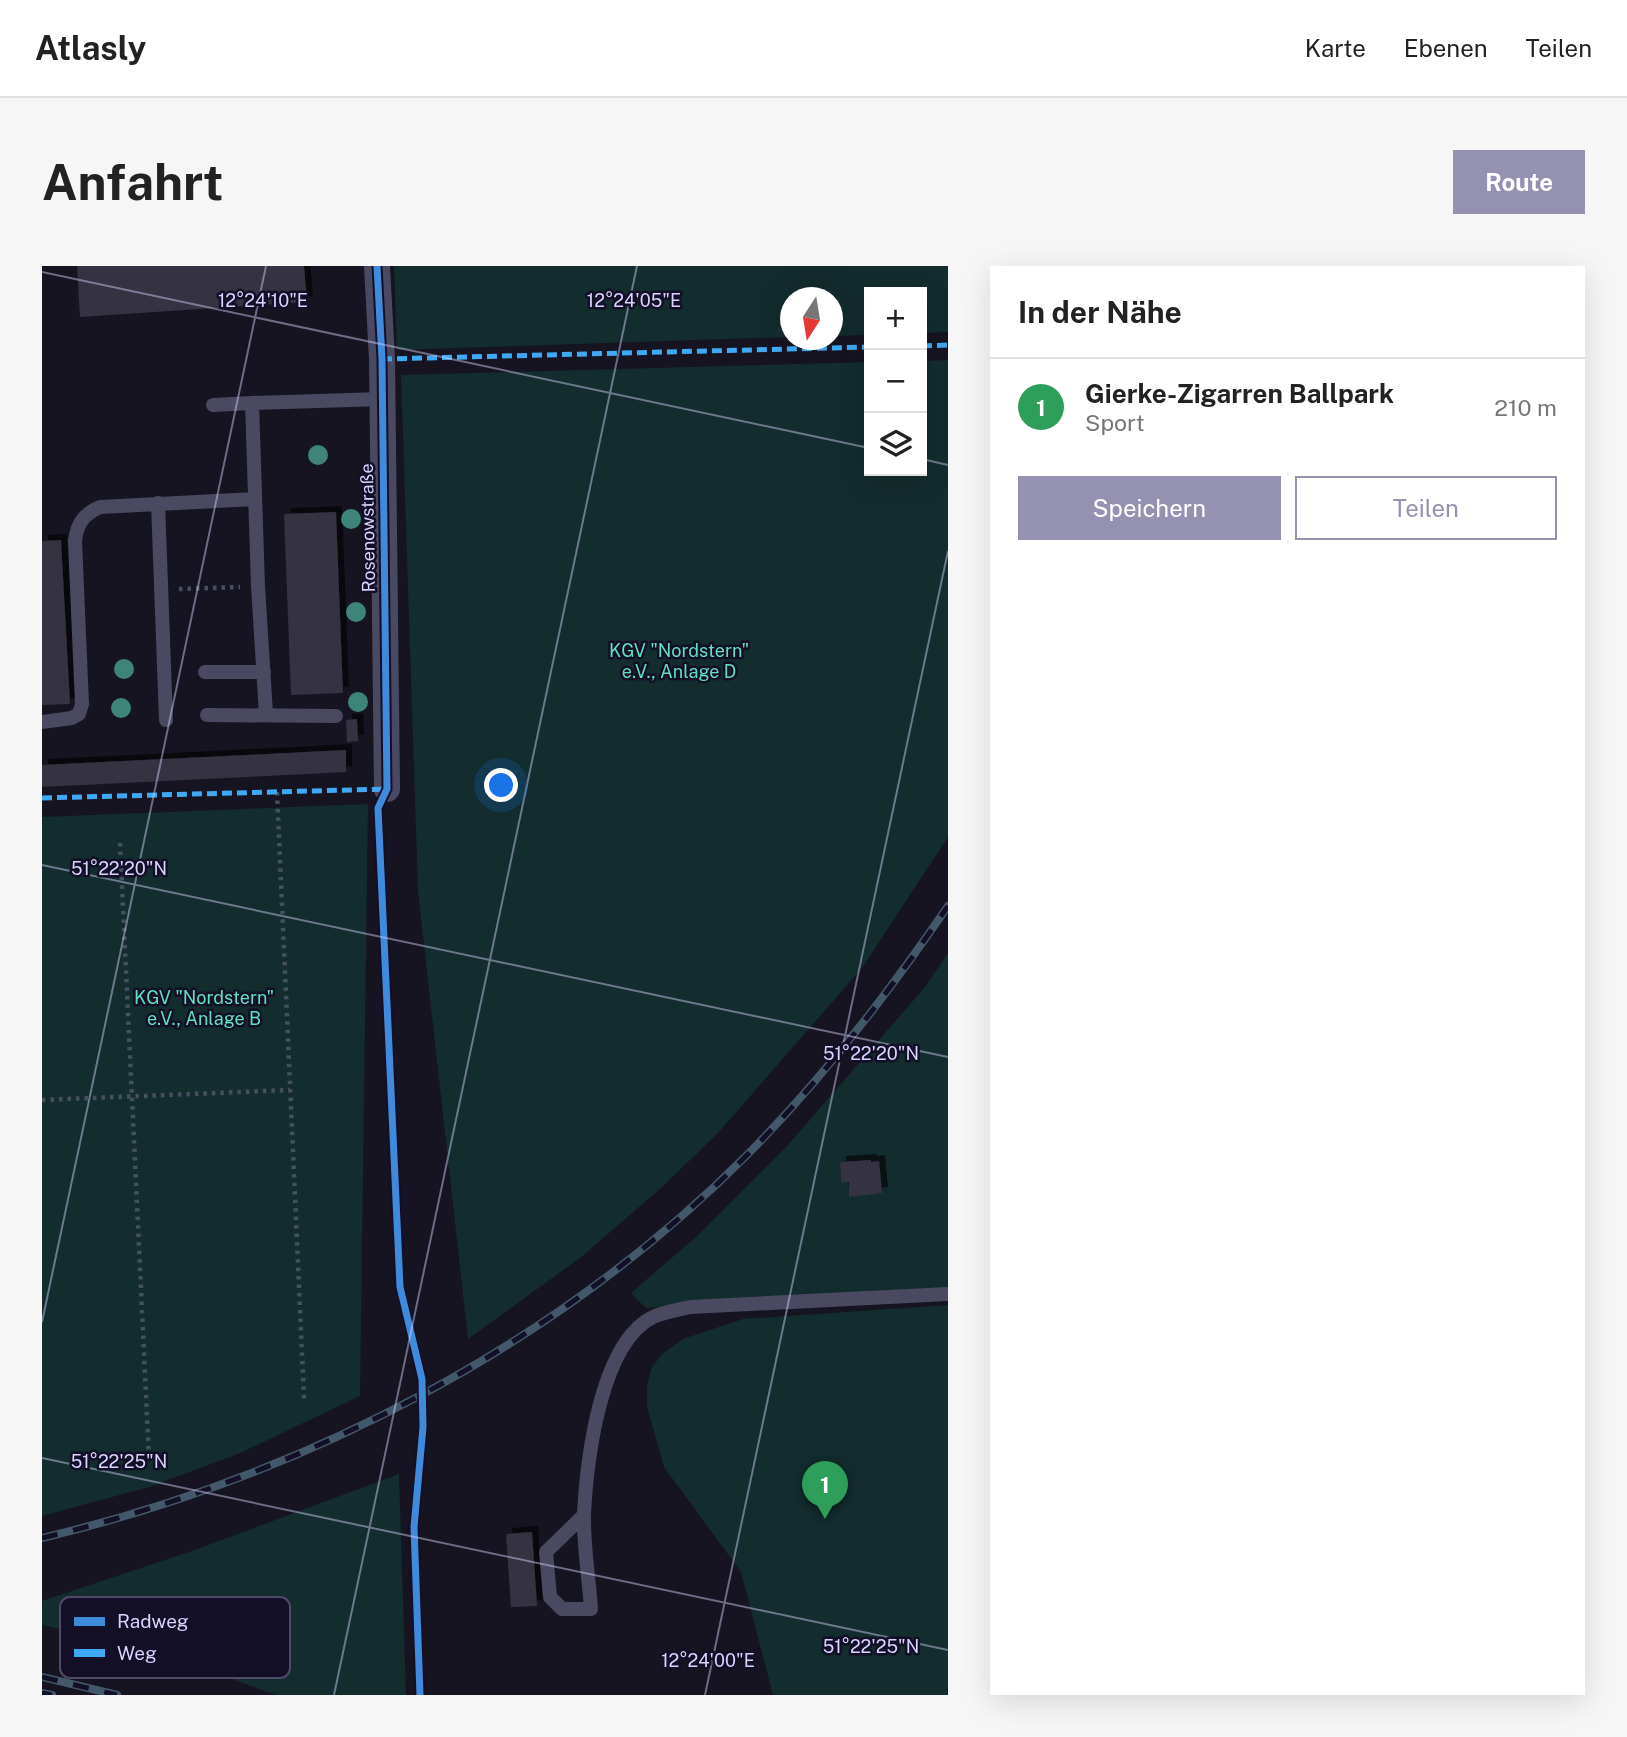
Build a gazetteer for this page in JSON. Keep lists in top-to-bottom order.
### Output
{
  "streets": {
    "street": ["Rosenowstraße"]
  },
  "parks": ["KGV \"Nordstern\" e.V., Anlage D", "KGV \"Nordstern\" e.V., Anlage B"],
  "legend": ["Radweg", "Weg"],
  "north": "bottom",
  "page": {
    "header": "Atlasly",
    "nav": ["Karte", "Ebenen", "Teilen"],
    "buttons": [
      "Route",
      ["Speichern", "Teilen"]
    ],
    "title": "Anfahrt",
    "heading": "In der Nähe",
    "map_buttons": ["+", "−"],
    "list": [
      {
        "mark": "1",
        "name": "Gierke-Zigarren Ballpark",
        "note": "Sport",
        "value": "210 m"
      }
    ],
    "pins": "1"
  },
  "coordinates": [
    "12°24'10\"E",
    "12°24'05\"E",
    "51°22'20\"N",
    "51°22'25\"N",
    "12°24'00\"E"
  ]
}
